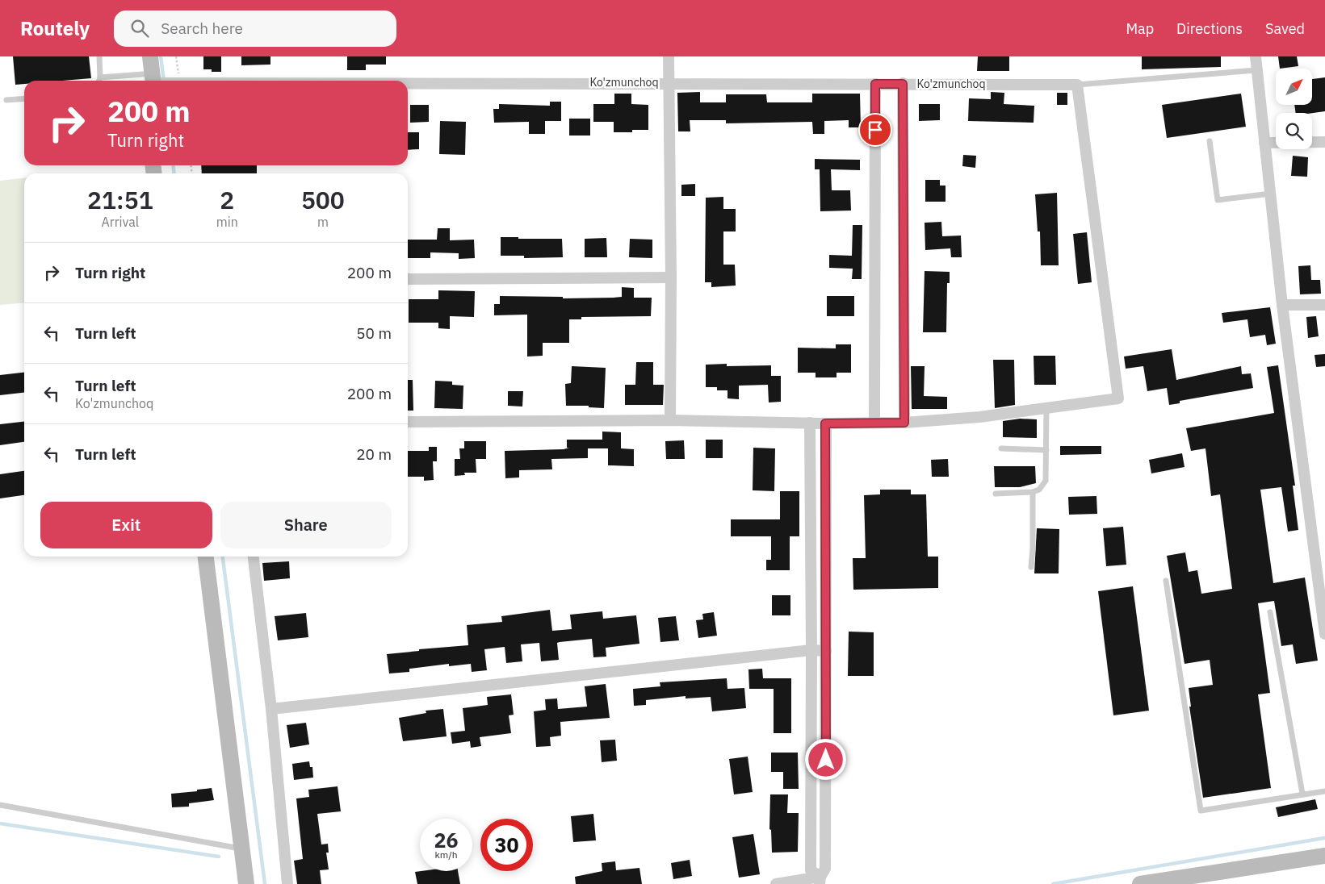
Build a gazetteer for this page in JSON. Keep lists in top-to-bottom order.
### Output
{
  "streets": {
    "street": ["Ko'zmunchoq"]
  },
  "north": "top right",
  "page": {
    "header": "Routely",
    "search": "Search here",
    "nav": ["Map", "Directions", "Saved"],
    "turn": ["200 m", "Turn right"],
    "eta": [
      "21:51",
      "Arrival",
      "2",
      "min",
      "500",
      "m"
    ],
    "list": [
      {
        "name": "Turn right",
        "value": "200 m"
      },
      {
        "name": "Turn left",
        "value": "50 m"
      },
      {
        "name": "Turn left",
        "note": "Ko'zmunchoq",
        "value": "200 m"
      },
      {
        "name": "Turn left",
        "value": "20 m"
      }
    ],
    "buttons": ["Exit", "Share"],
    "speed": "26 km/h",
    "limit": "30"
  }
}
